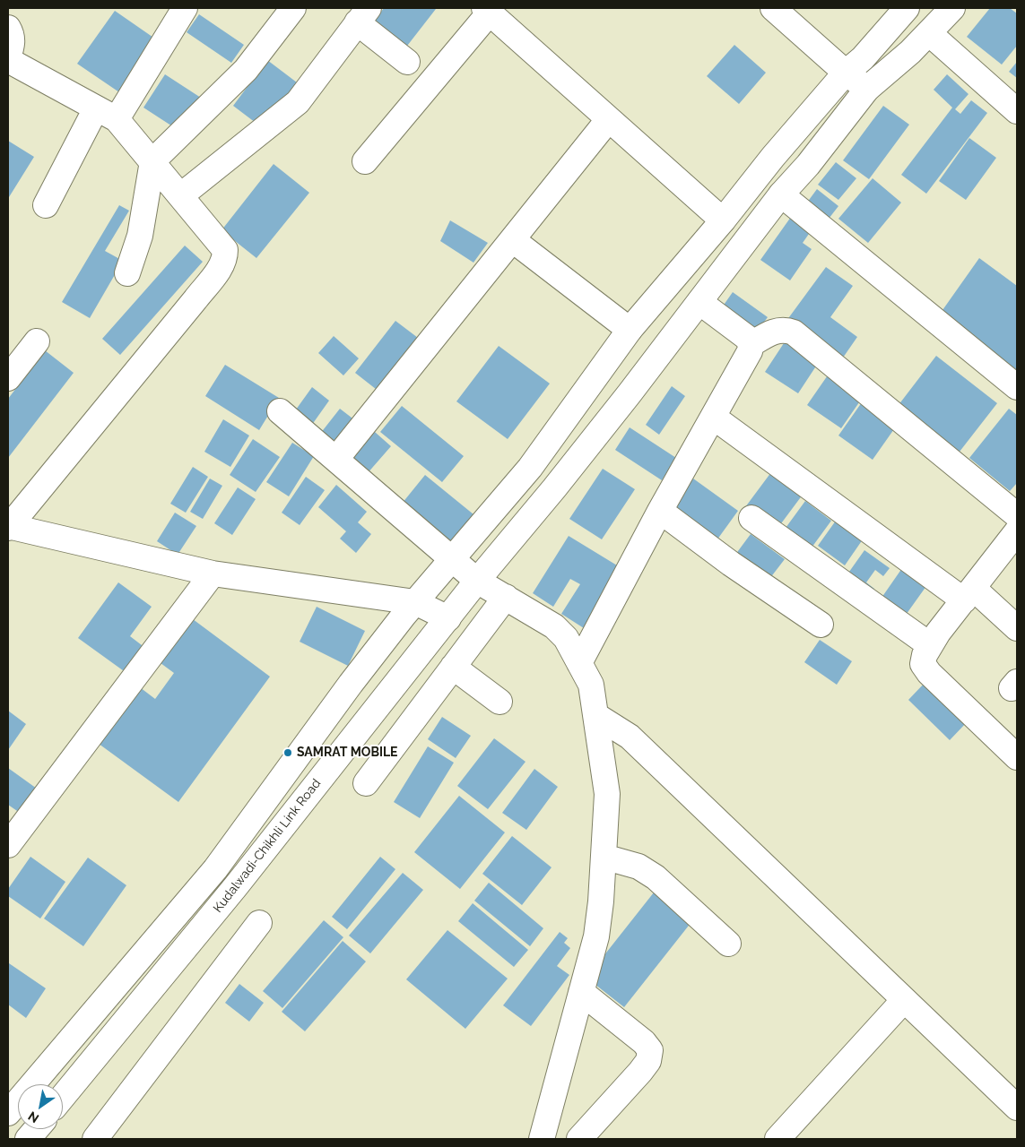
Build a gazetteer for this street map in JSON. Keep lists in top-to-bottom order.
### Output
{
  "streets": {
    "street": ["Kudalwadi-Chikhli Link Road"]
  },
  "places": ["SAMRAT MOBILE"],
  "north": "bottom left"
}
